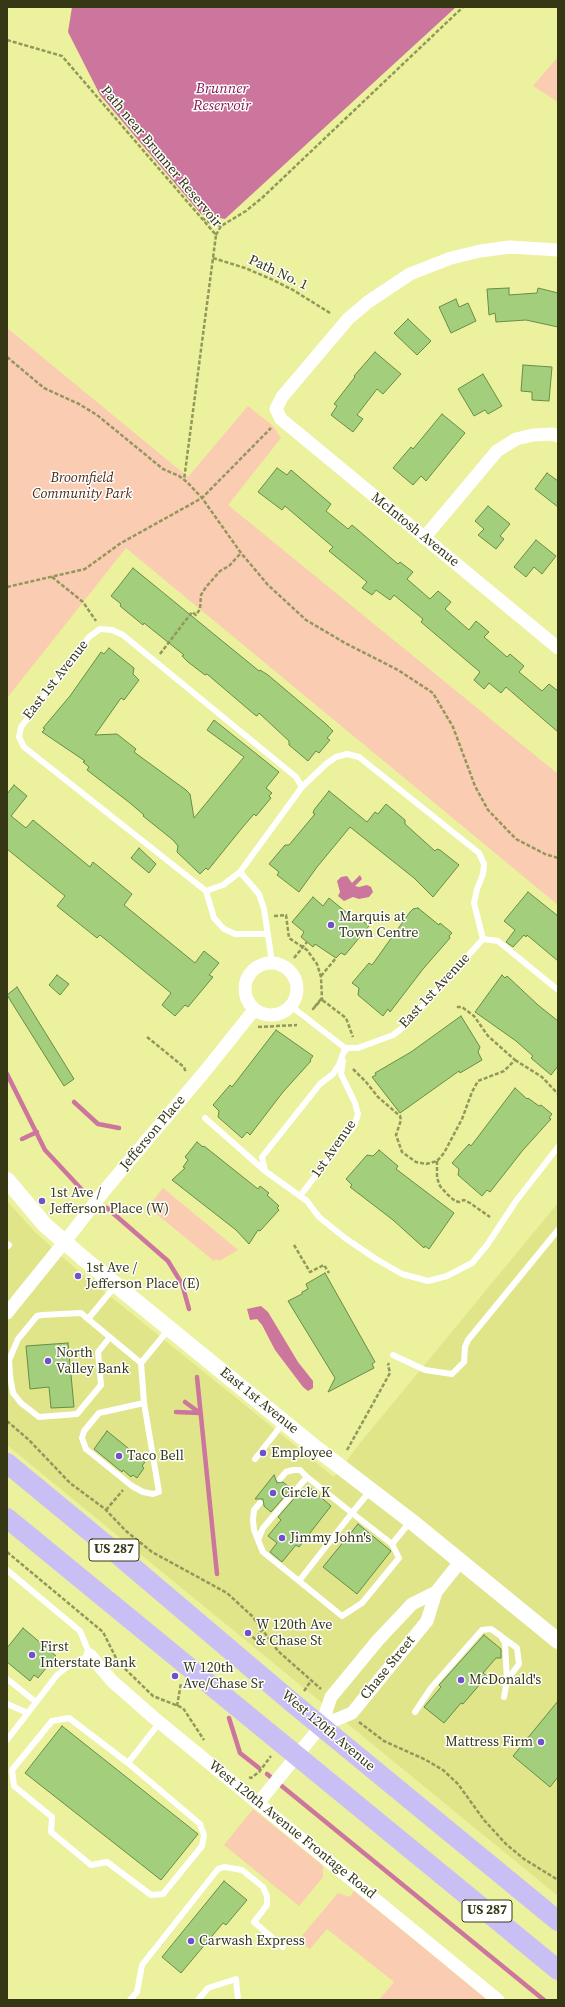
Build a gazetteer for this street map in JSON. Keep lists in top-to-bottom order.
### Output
{
  "streets": {
    "main road": ["US 287", "West 120th Avenue"],
    "street": [
      "McIntosh Avenue",
      "East 1st Avenue",
      "Jefferson Place",
      "Chase Street",
      "West 120th Avenue Frontage Road"
    ],
    "lane": ["1st Avenue"],
    "path": ["Path near Brunner Reservoir", "Path No. 1"]
  },
  "crossings": [
    ["Path near Brunner Reservoir", "Path No. 1"],
    ["East 1st Avenue", "Jefferson Place"],
    ["East 1st Avenue", "1st Avenue"],
    ["East 1st Avenue", "Chase Street"],
    ["US 287", "Chase Street"],
    ["Chase Street", "West 120th Avenue"],
    ["Chase Street", "West 120th Avenue Frontage Road"]
  ],
  "water": ["Brunner Reservoir"],
  "parks": ["Broomfield Community Park"],
  "places": [
    "Marquis at Town Centre",
    "1st Ave / Jefferson Place (W)",
    "1st Ave / Jefferson Place (E)",
    "North Valley Bank",
    "Employee",
    "Taco Bell",
    "Circle K",
    "Jimmy John's",
    "W 120th Ave & Chase St",
    "First Interstate Bank",
    "W 120th Ave/Chase Sr",
    "McDonald's",
    "Mattress Firm",
    "Carwash Express"
  ]
}
